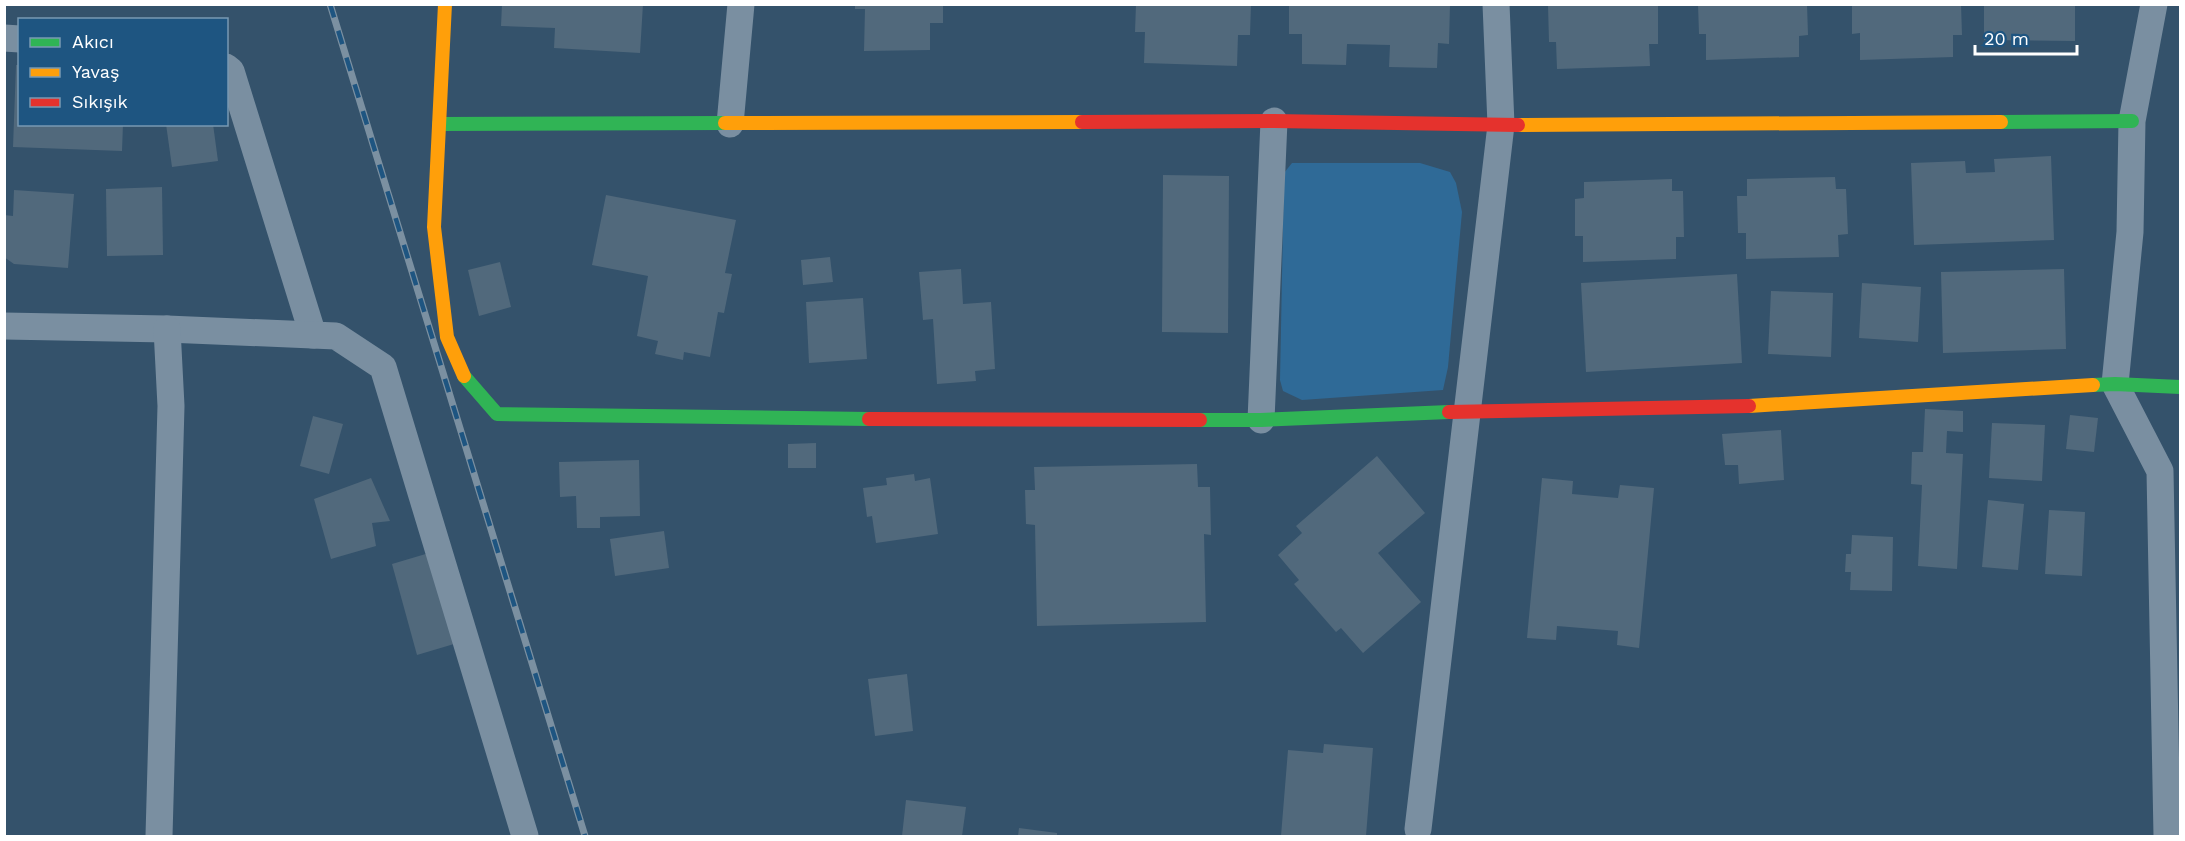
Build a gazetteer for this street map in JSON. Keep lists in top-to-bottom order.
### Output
{
  "legend": ["Akıcı", "Yavaş", "Sıkışık"],
  "scale_bar": "20 m"
}
